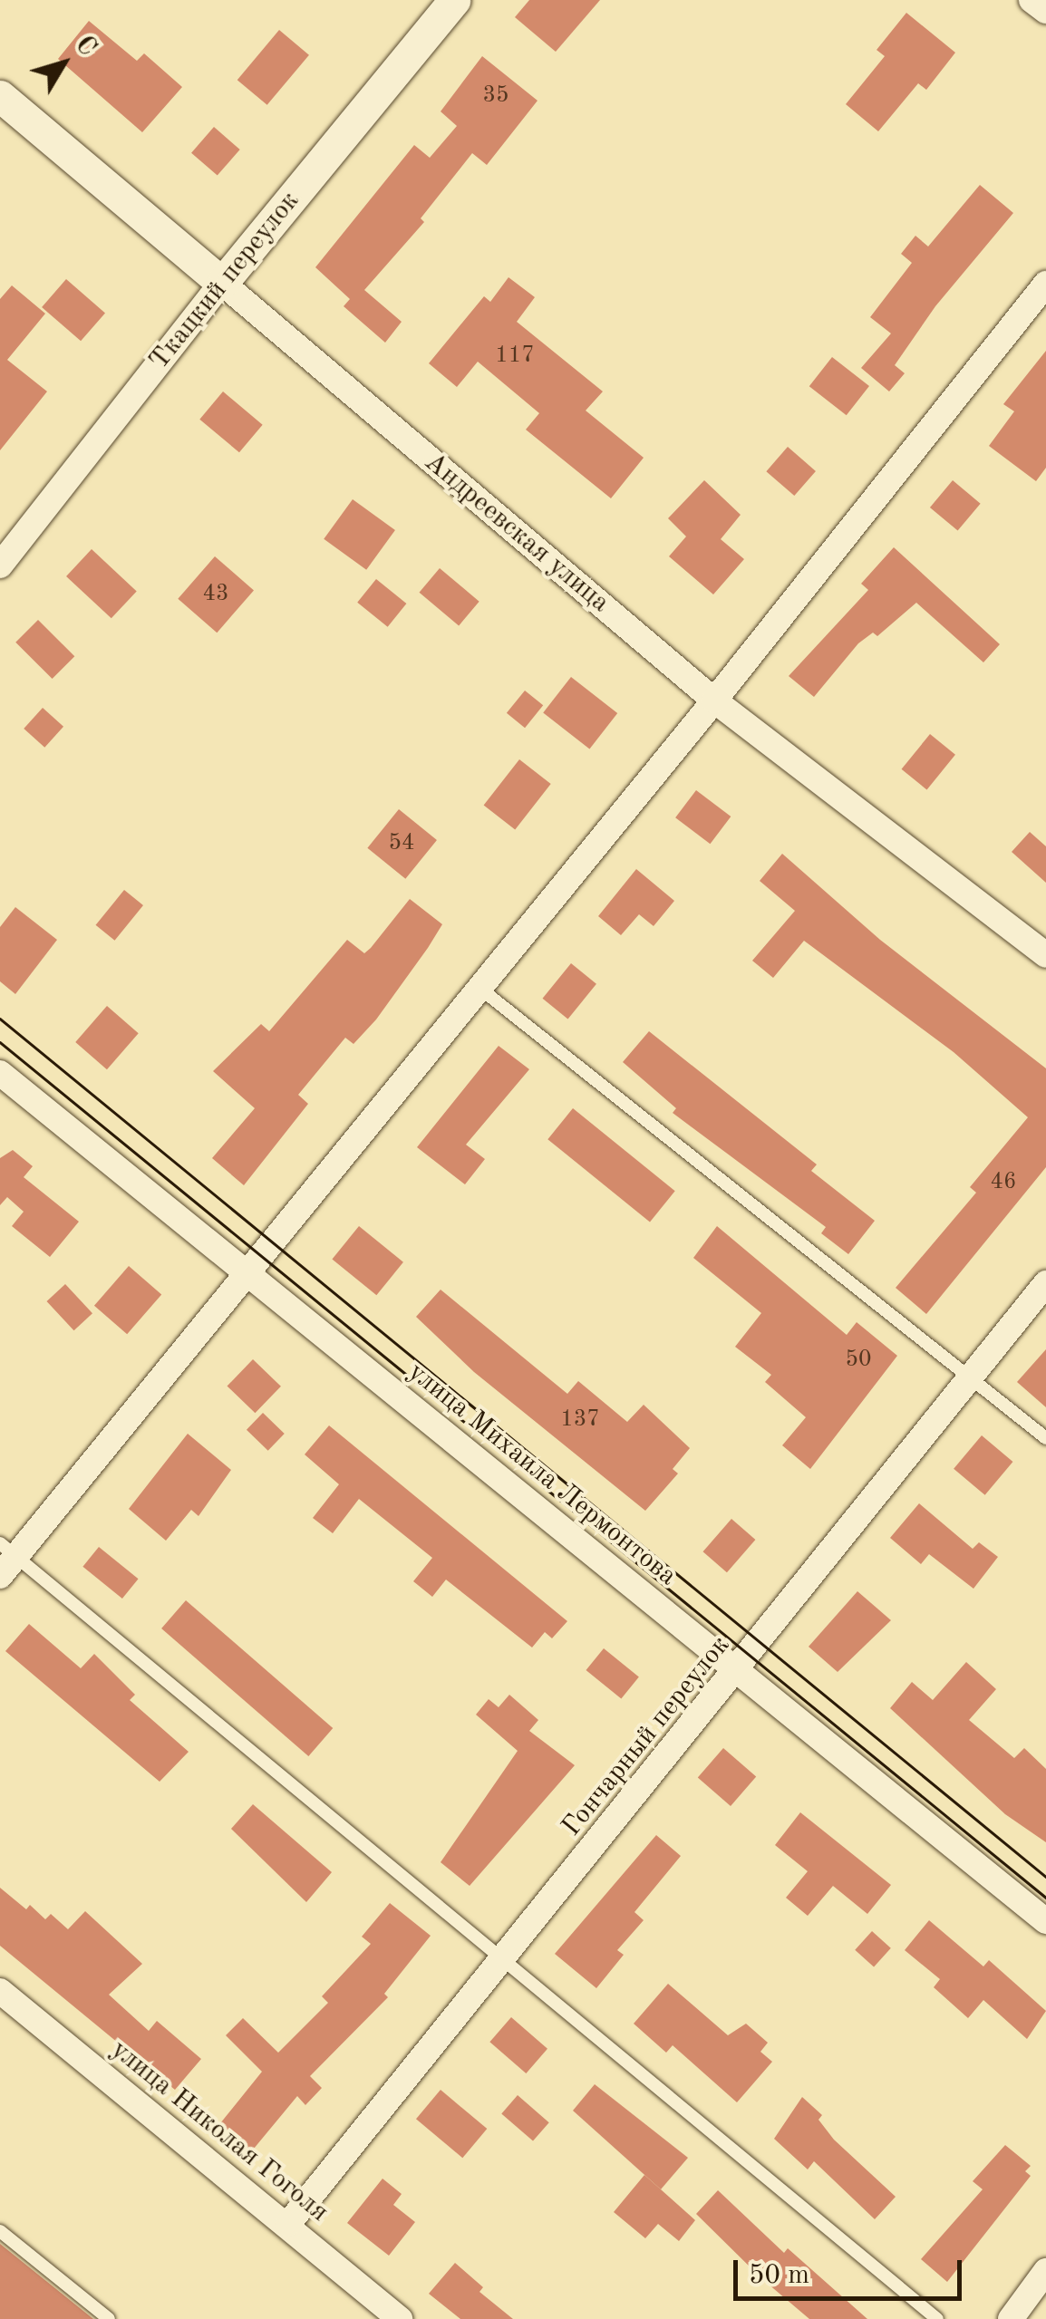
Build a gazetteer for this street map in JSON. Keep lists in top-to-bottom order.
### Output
{
  "streets": {
    "street": [
      "Ткацкий переулок",
      "Андреевская улица",
      "улица Михаила Лермонтова",
      "Гончарный переулок",
      "улица Николая Гоголя"
    ]
  },
  "crossings": [
    ["Ткацкий переулок", "Андреевская улица"],
    ["улица Михаила Лермонтова", "Гончарный переулок"],
    ["Гончарный переулок", "улица Николая Гоголя"]
  ],
  "house_numbers": [
    "35",
    "117",
    "43",
    "54",
    "46",
    "50",
    "137"
  ],
  "scale_bar": "50 m",
  "north": "top right"
}
